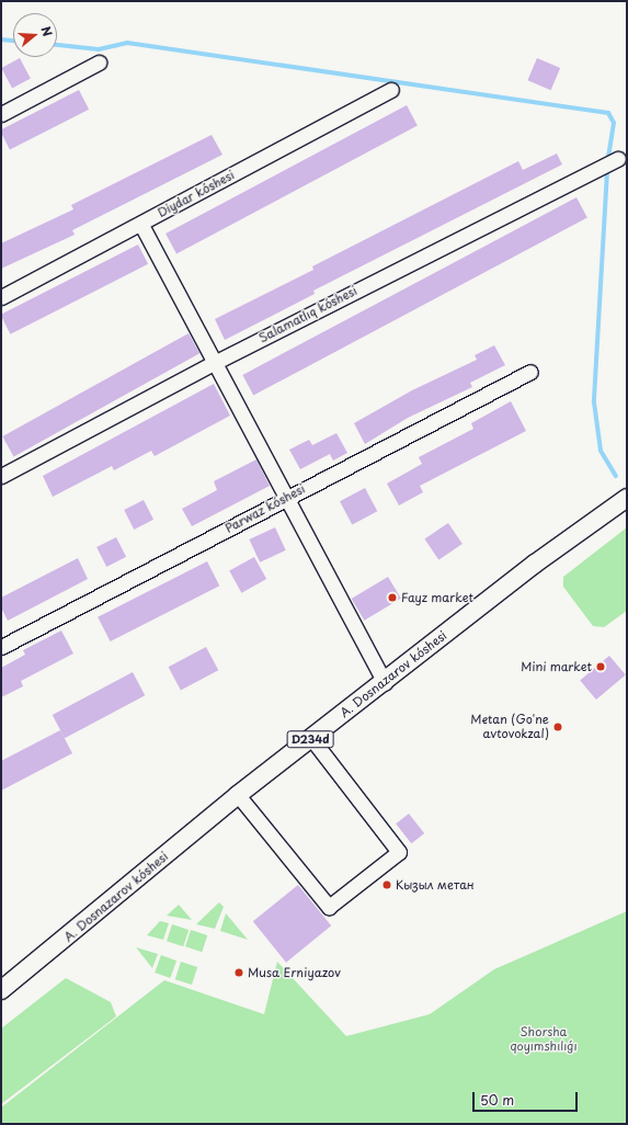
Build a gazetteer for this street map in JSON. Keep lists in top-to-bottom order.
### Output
{
  "streets": {
    "main road": ["A. Dosnazarov kóshesi", "D234d"],
    "street": ["Diydar kóshesi", "Salamatlıq kóshesi", "Parwaz kóshesi"]
  },
  "parks": ["Shorsha qoyımshılıǵı"],
  "places": [
    "Fayz market",
    "Mini market",
    "Metan (Go'ne avtovokzal)",
    "Кызыл метан",
    "Musa Erniyazov"
  ],
  "scale_bar": "50 m",
  "north": "right"
}
